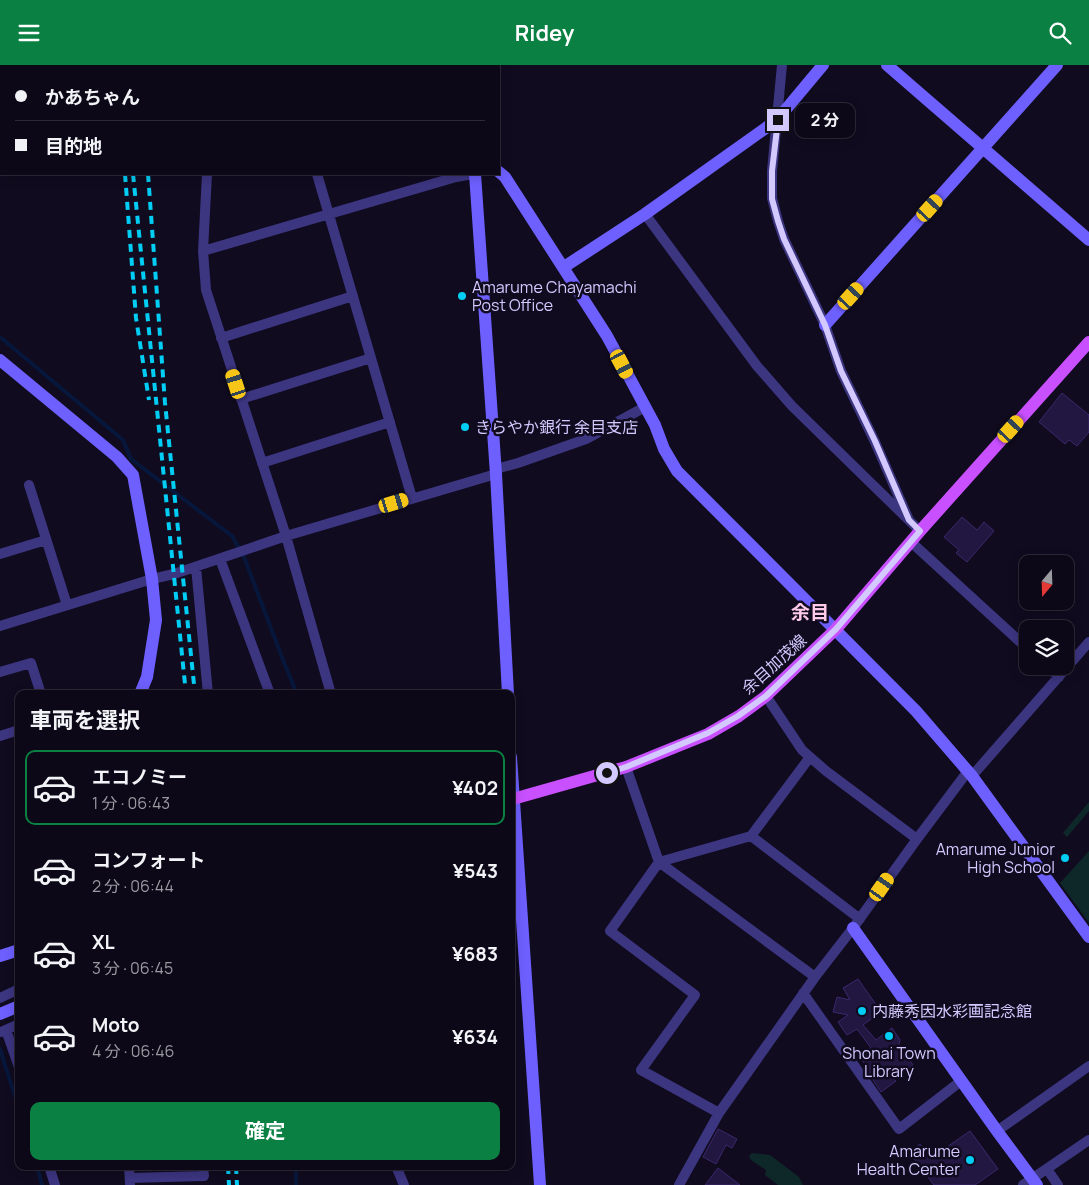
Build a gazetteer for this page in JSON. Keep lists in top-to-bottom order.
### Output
{
  "streets": {
    "main road": ["余目加茂線"]
  },
  "districts": ["余目"],
  "places": [
    "Amarume Chayamachi Post Office",
    "きらやか銀行 余目支店",
    "Amarume Junior High School",
    "内藤秀因水彩画記念館",
    "Shonai Town Library",
    "Amarume Health Center"
  ],
  "north": "bottom",
  "page": {
    "header": "Ridey",
    "banner": ["かあちゃん", "目的地"],
    "bubble": "2 分",
    "heading": "車両を選択",
    "list": [
      {
        "name": "エコノミー",
        "note": "1 分 · 06:43",
        "value": "¥402"
      },
      {
        "name": "コンフォート",
        "note": "2 分 · 06:44",
        "value": "¥543"
      },
      {
        "name": "XL",
        "note": "3 分 · 06:45",
        "value": "¥683"
      },
      {
        "name": "Moto",
        "note": "4 分 · 06:46",
        "value": "¥634"
      }
    ],
    "buttons": "確定"
  }
}
